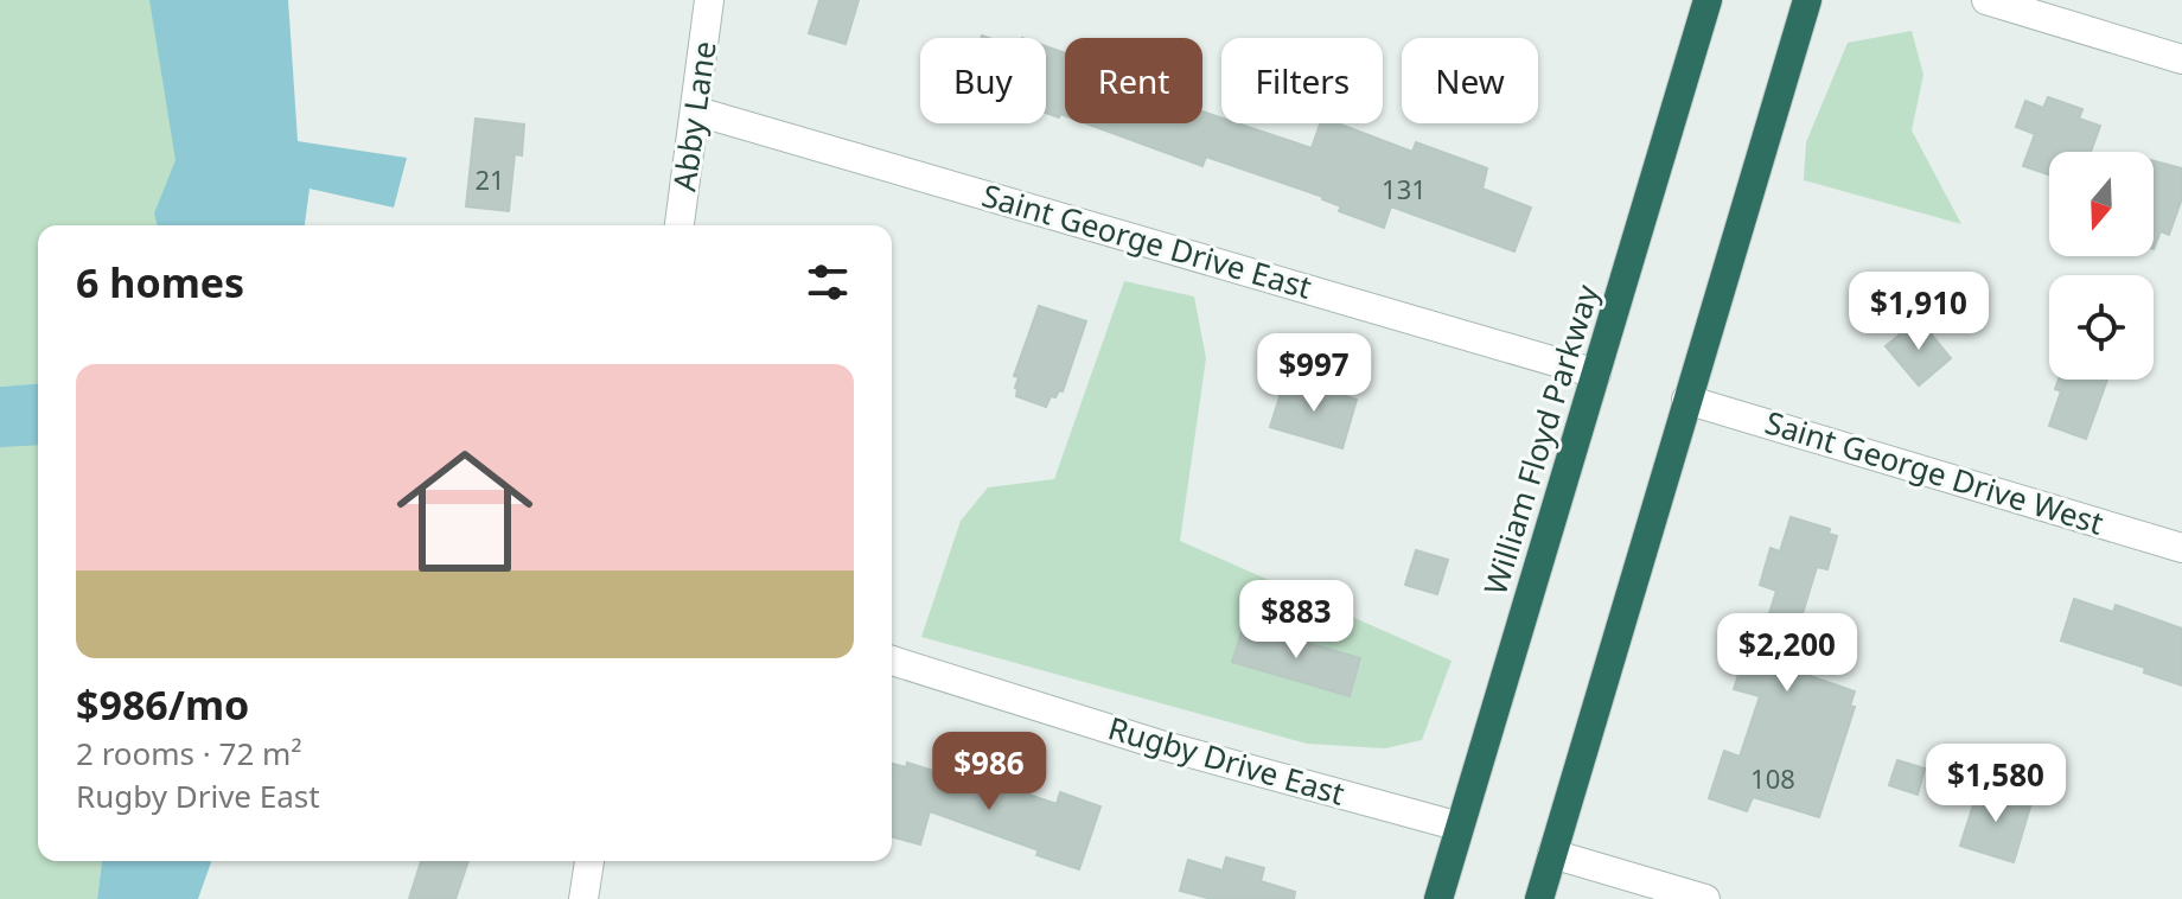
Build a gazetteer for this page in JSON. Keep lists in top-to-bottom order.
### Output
{
  "streets": {
    "highway": ["William Floyd Parkway"],
    "street": [
      "Abby Lane",
      "Saint George Drive East",
      "Saint George Drive West",
      "Rugby Drive East"
    ]
  },
  "crossings": [
    ["Abby Lane", "Saint George Drive East"],
    ["Saint George Drive East", "William Floyd Parkway"],
    ["William Floyd Parkway", "Rugby Drive East"]
  ],
  "house_numbers": ["21", "131", "108"],
  "north": "bottom",
  "page": {
    "chip": [
      "Buy",
      "Rent",
      "Filters",
      "New"
    ],
    "heading": "6 homes",
    "price": [
      "$1,910",
      "$997",
      "$883",
      "$2,200",
      "$986",
      "$1,580"
    ],
    "list": [
      {
        "name": "$986/mo",
        "note": "2 rooms · 72 m² · Rugby Drive East"
      }
    ]
  }
}
